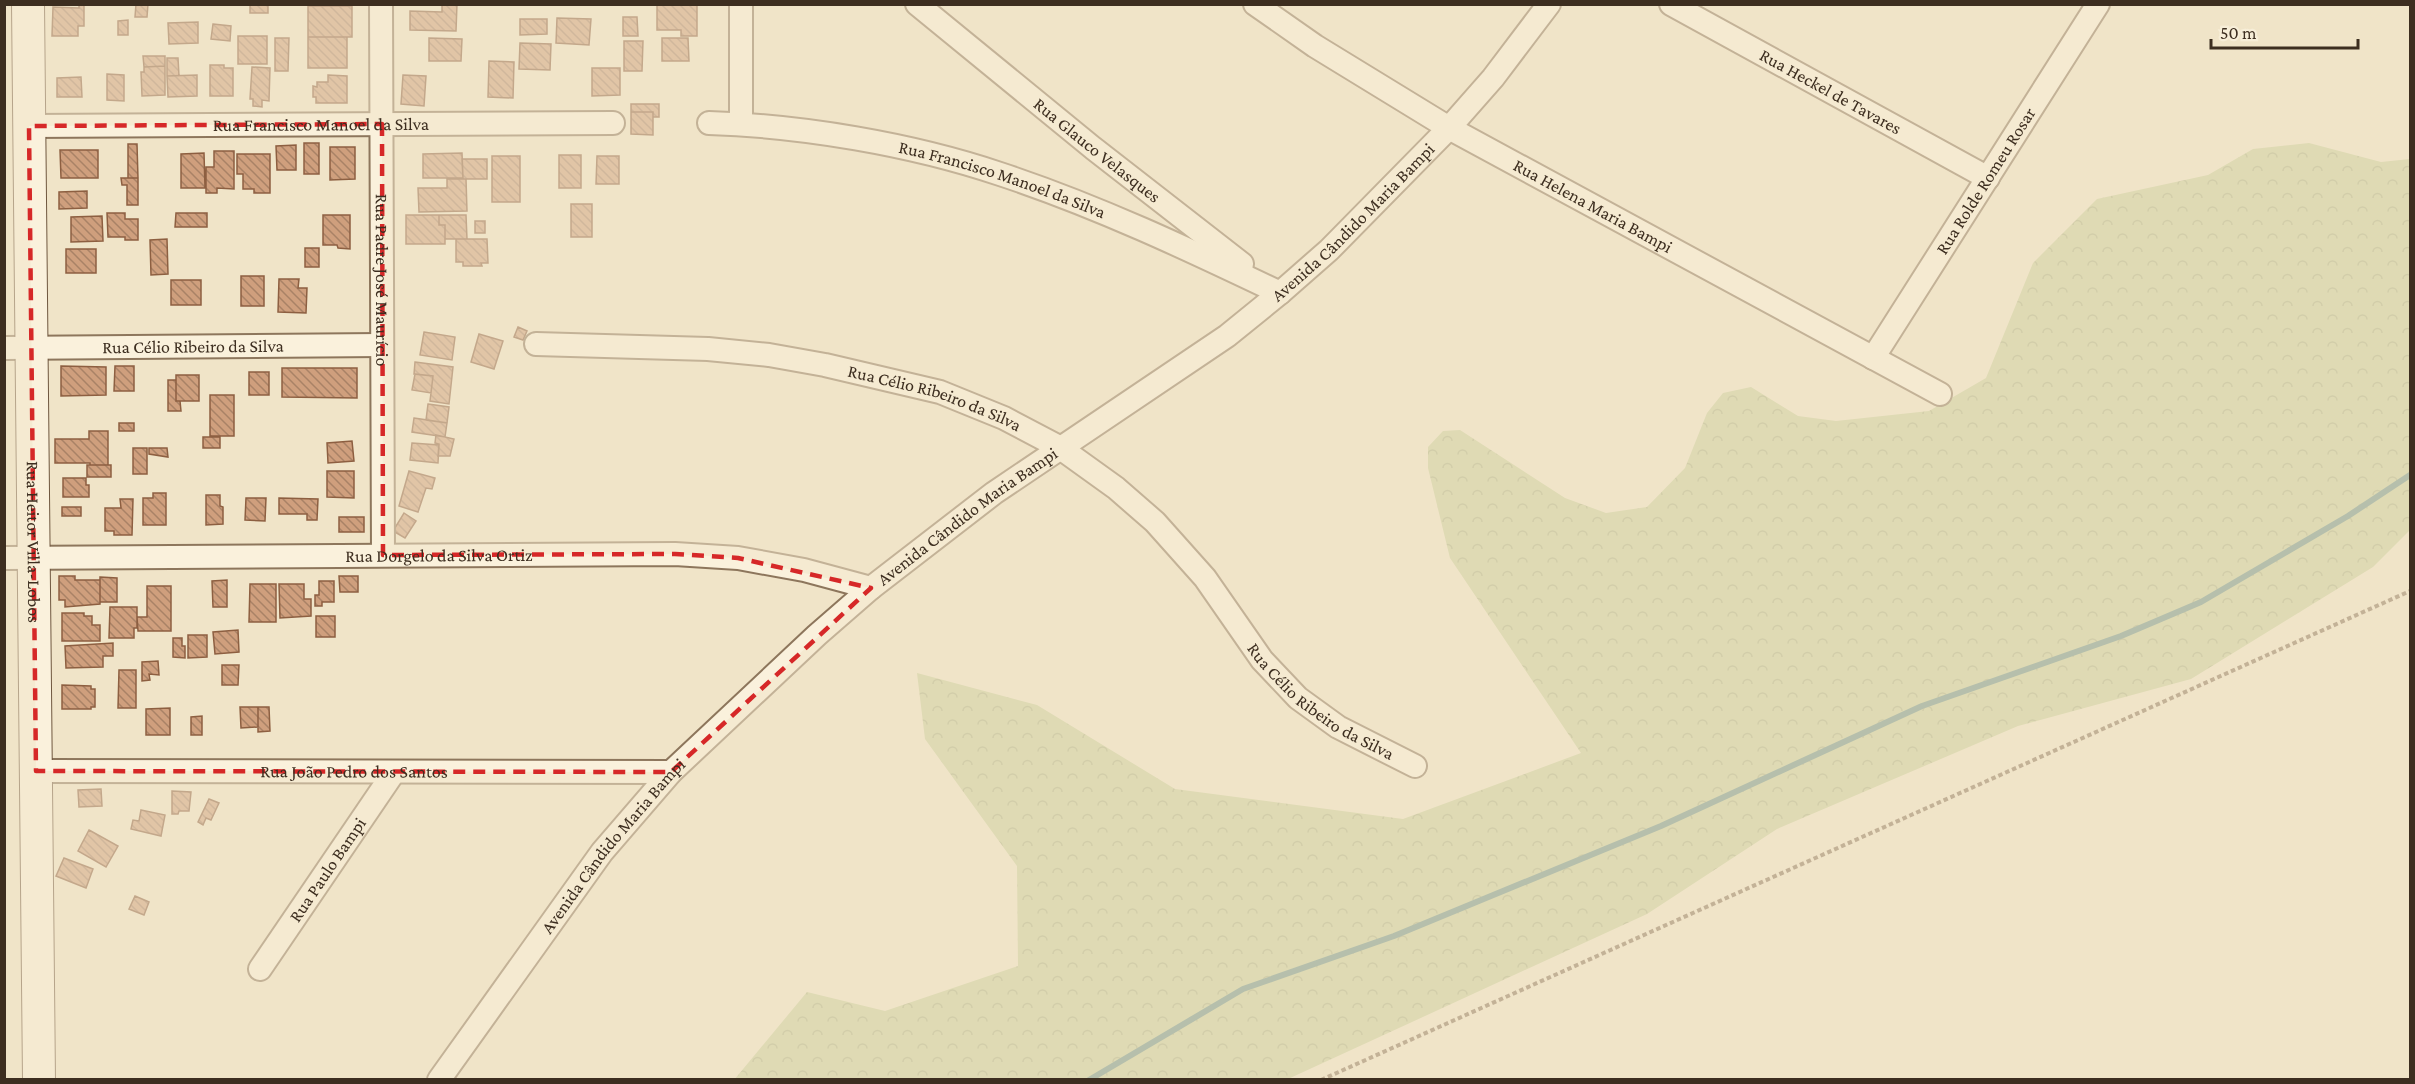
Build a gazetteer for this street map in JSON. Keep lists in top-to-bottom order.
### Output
{
  "streets": {
    "street": [
      "Rua Heckel de Tavares",
      "Rua Francisco Manoel da Silva",
      "Rua Glauco Velasques",
      "Rua Rolde Romeu Rosar",
      "Rua Helena Maria Bampi",
      "Avenida Cândido Maria Bampi",
      "Rua Padre José Maurício",
      "Rua Célio Ribeiro da Silva",
      "Rua Heitor Villa-Lobos",
      "Rua Dorgelo da Silva Ortiz",
      "Rua João Pedro dos Santos",
      "Rua Paulo Bampi"
    ]
  },
  "crossings": [
    ["Rua Heckel de Tavares", "Rua Rolde Romeu Rosar"],
    ["Rua Francisco Manoel da Silva", "Rua Glauco Velasques"],
    ["Rua Francisco Manoel da Silva", "Avenida Cândido Maria Bampi"],
    ["Rua Francisco Manoel da Silva", "Rua Padre José Maurício"],
    ["Rua Francisco Manoel da Silva", "Rua Heitor Villa-Lobos"],
    ["Rua Glauco Velasques", "Avenida Cândido Maria Bampi"],
    ["Rua Rolde Romeu Rosar", "Rua Helena Maria Bampi"],
    ["Rua Helena Maria Bampi", "Avenida Cândido Maria Bampi"],
    ["Avenida Cândido Maria Bampi", "Rua Célio Ribeiro da Silva"],
    ["Avenida Cândido Maria Bampi", "Rua Dorgelo da Silva Ortiz"],
    ["Avenida Cândido Maria Bampi", "Rua João Pedro dos Santos"],
    ["Rua Padre José Maurício", "Rua Célio Ribeiro da Silva"],
    ["Rua Padre José Maurício", "Rua Dorgelo da Silva Ortiz"],
    ["Rua Célio Ribeiro da Silva", "Rua Heitor Villa-Lobos"],
    ["Rua Heitor Villa-Lobos", "Rua Dorgelo da Silva Ortiz"],
    ["Rua Heitor Villa-Lobos", "Rua João Pedro dos Santos"],
    ["Rua João Pedro dos Santos", "Rua Paulo Bampi"]
  ],
  "scale_bar": "50 m"
}
